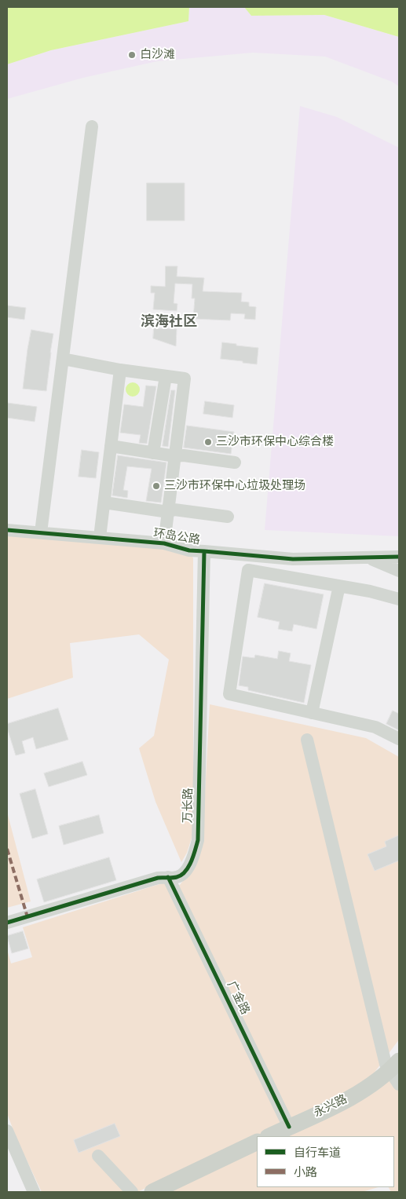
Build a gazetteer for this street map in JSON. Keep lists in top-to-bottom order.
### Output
{
  "streets": {
    "main road": ["永兴路"],
    "street": ["环岛公路", "万长路", "广金路"]
  },
  "crossings": [
    ["环岛公路", "万长路"],
    ["万长路", "广金路"],
    ["广金路", "永兴路"]
  ],
  "districts": ["滨海社区"],
  "places": ["白沙滩", "三沙市环保中心综合楼", "三沙市环保中心垃圾处理场"],
  "legend": ["自行车道", "小路"]
}
